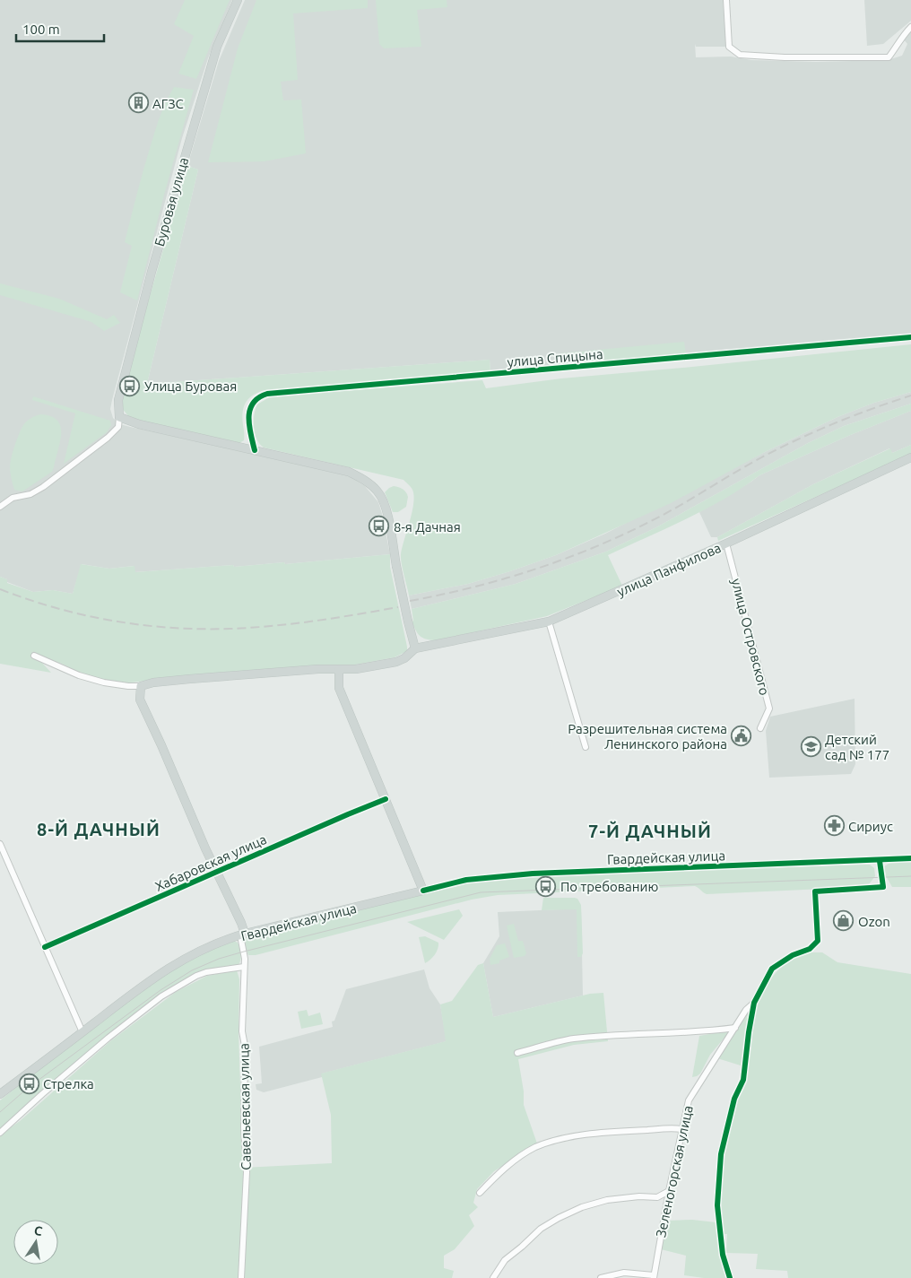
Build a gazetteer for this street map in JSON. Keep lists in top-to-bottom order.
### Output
{
  "streets": {
    "main road": ["Буровая улица", "улица Панфилова", "Гвардейская улица"],
    "street": [
      "улица Спицына",
      "улица Островского",
      "Хабаровская улица",
      "Савельевская улица",
      "Зеленогорская улица"
    ]
  },
  "crossings": [
    ["улица Панфилова", "улица Островского"],
    ["Гвардейская улица", "Савельевская улица"]
  ],
  "districts": ["8-Й ДАЧНЫЙ", "7-Й ДАЧНЫЙ"],
  "places": {
    "building": ["АГЗС"],
    "bus stop": [
      "Улица Буровая",
      "8-я Дачная",
      "По требованию",
      "Стрелка"
    ],
    "public building": ["Разрешительная система Ленинского района"],
    "school or university": ["Детский сад № 177"],
    "pharmacy": ["Сириус"],
    "shop": ["Ozon"]
  },
  "scale_bar": "100 m",
  "north": "top"
}
